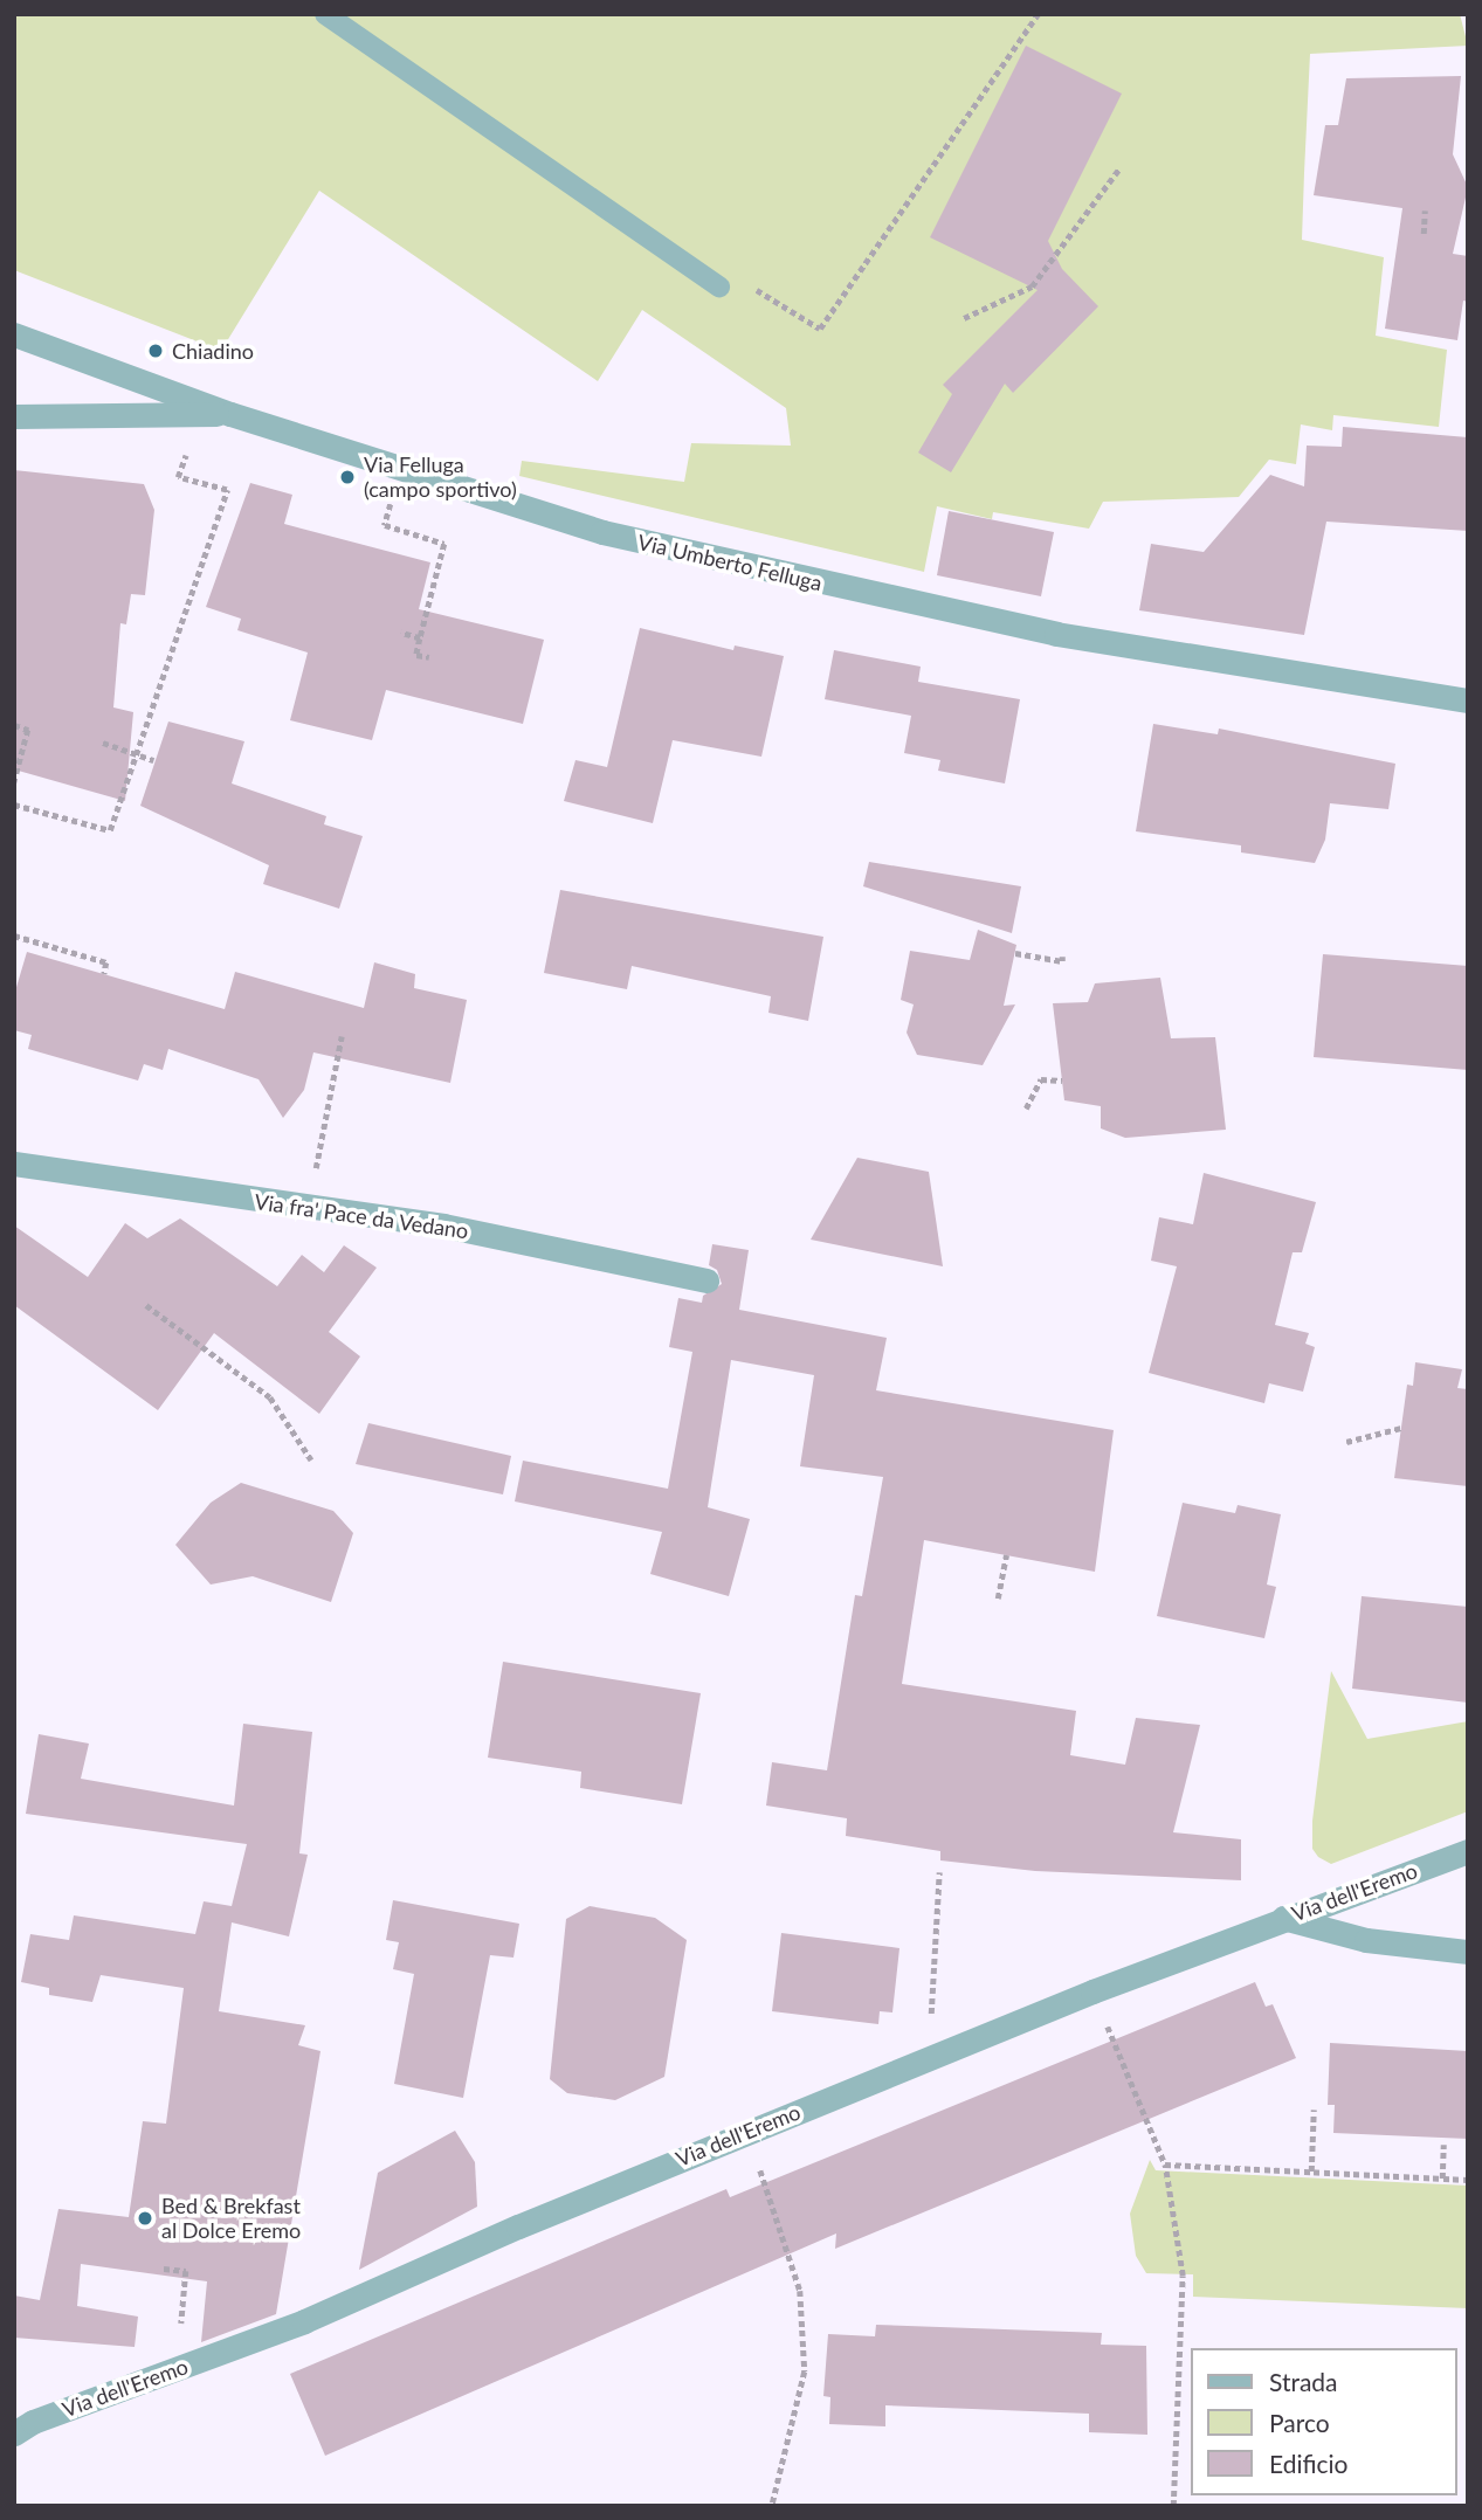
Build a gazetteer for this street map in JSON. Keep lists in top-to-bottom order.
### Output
{
  "streets": {
    "street": ["Via Umberto Felluga", "Via fra' Pace da Vedano", "Via dell'Eremo"]
  },
  "places": ["Chiadino", "Via Felluga (campo sportivo)", "Bed & Brekfast al Dolce Eremo"],
  "legend": ["Strada", "Parco", "Edificio"]
}
